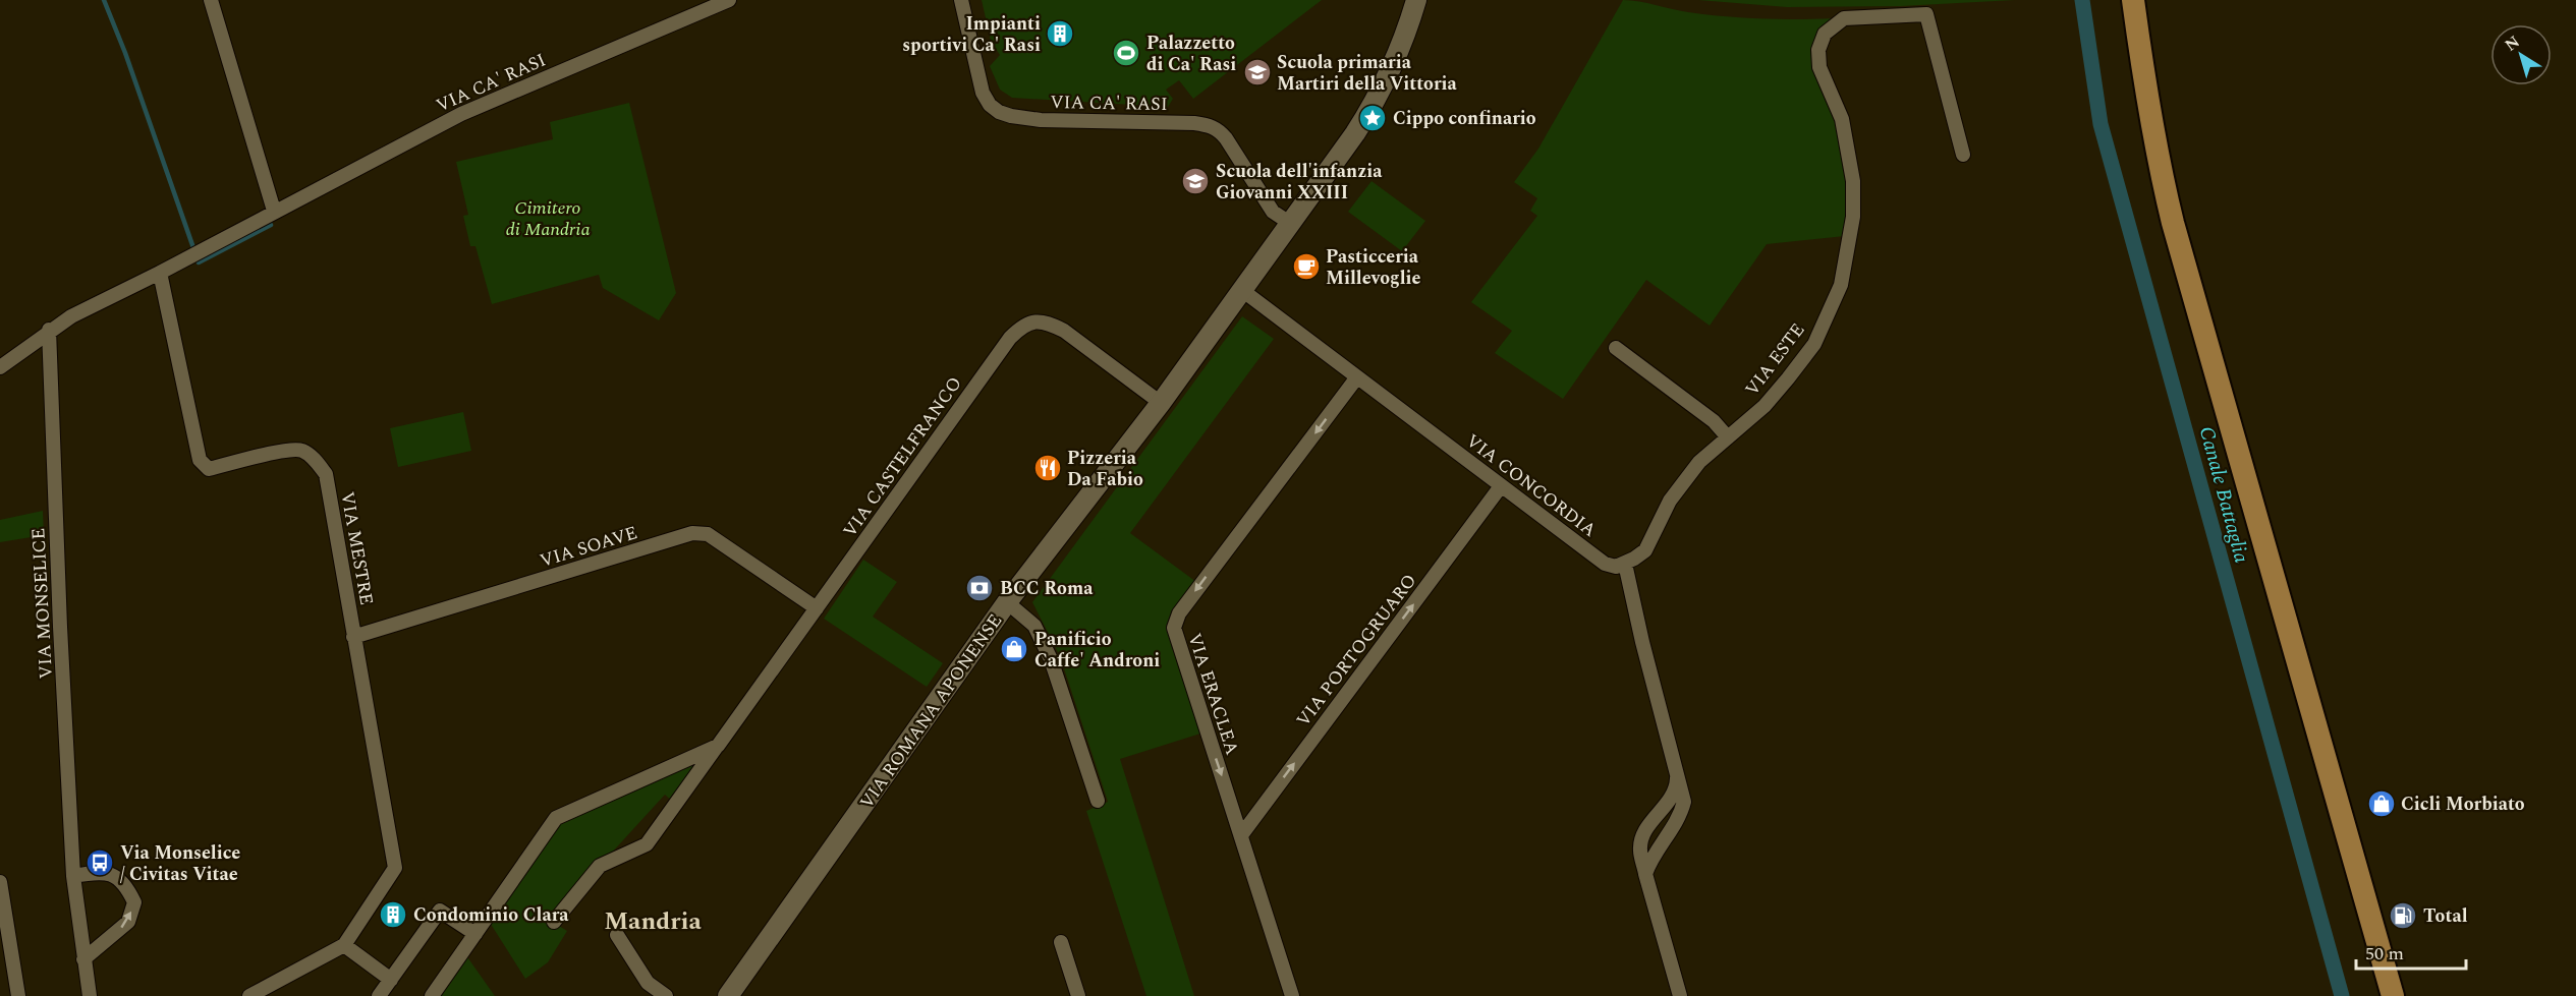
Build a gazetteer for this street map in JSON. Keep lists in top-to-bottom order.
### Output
{
  "streets": {
    "street": [
      "VIA CA' RASI",
      "VIA ESTE",
      "VIA CASTELFRANCO",
      "VIA CONCORDIA",
      "VIA SOAVE",
      "VIA MESTRE",
      "VIA MONSELICE",
      "VIA PORTOGRUARO",
      "VIA ERACLEA",
      "VIA ROMANA APONENSE"
    ]
  },
  "crossings": [
    ["VIA CA' RASI", "VIA MESTRE"],
    ["VIA CA' RASI", "VIA MONSELICE"],
    ["VIA CA' RASI", "VIA ROMANA APONENSE"],
    ["VIA ESTE", "VIA CONCORDIA"],
    ["VIA CASTELFRANCO", "VIA SOAVE"],
    ["VIA CASTELFRANCO", "VIA ROMANA APONENSE"],
    ["VIA CONCORDIA", "VIA PORTOGRUARO"],
    ["VIA CONCORDIA", "VIA ERACLEA"],
    ["VIA CONCORDIA", "VIA ROMANA APONENSE"],
    ["VIA SOAVE", "VIA MESTRE"],
    ["VIA PORTOGRUARO", "VIA ERACLEA"]
  ],
  "one_way": ["VIA PORTOGRUARO", "VIA ERACLEA"],
  "districts": ["Mandria"],
  "water": ["Canale Battaglia"],
  "parks": ["Cimitero di Mandria"],
  "places": {
    "building": ["Impianti sportivi Ca' Rasi", "Condominio Clara"],
    "sports": ["Palazzetto di Ca' Rasi"],
    "school or university": ["Scuola primaria Martiri della Vittoria", "Scuola dell'infanzia Giovanni XXIII"],
    "place": ["Cippo confinario"],
    "cafe": ["Pasticceria Millevoglie"],
    "restaurant": ["Pizzeria Da Fabio"],
    "bank": ["BCC Roma"],
    "shop": ["Panificio Caffe' Androni", "Cicli Morbiato"],
    "bus stop": ["Via Monselice / Civitas Vitae"],
    "fuel station": ["Total"]
  },
  "scale_bar": "50 m",
  "north": "top left"
}
